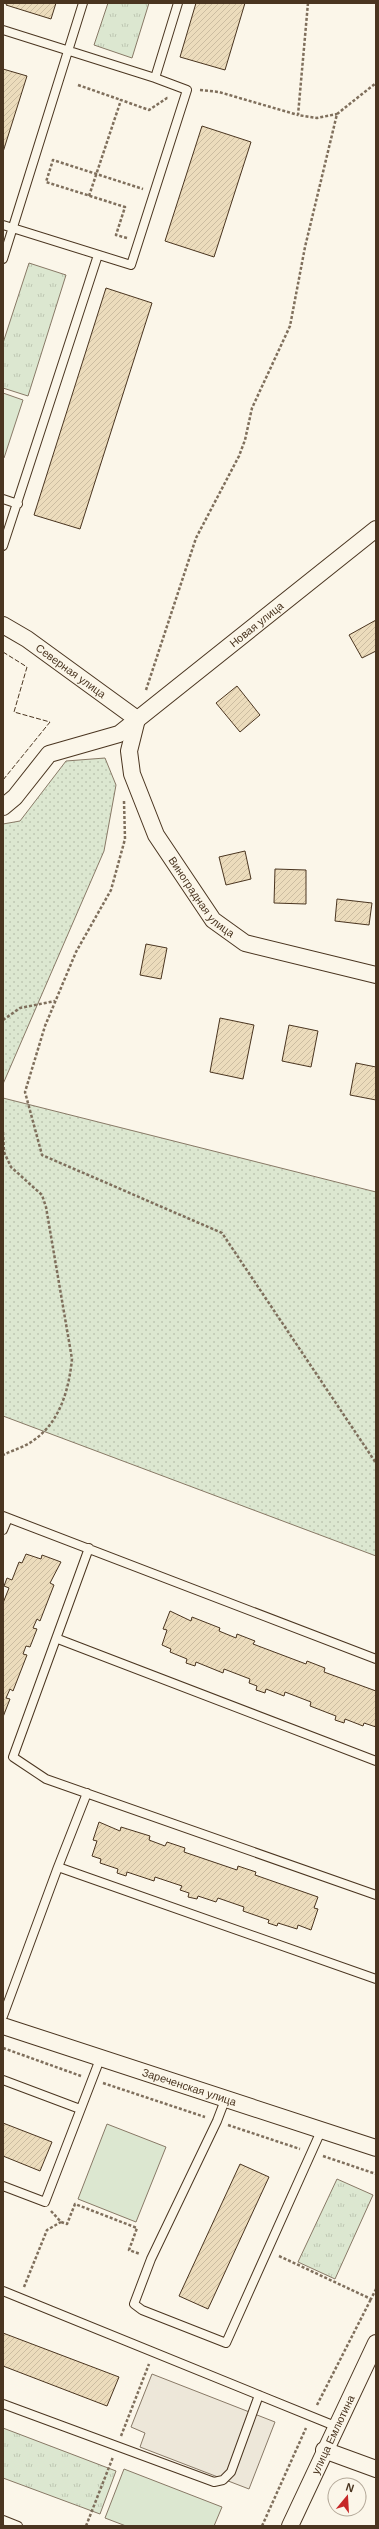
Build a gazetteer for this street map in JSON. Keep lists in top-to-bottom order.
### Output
{
  "streets": {
    "street": [
      "Новая улица",
      "Северная улица",
      "Виноградная улица",
      "Зареченская улица",
      "улица Емлютина"
    ]
  },
  "crossings": [
    ["Новая улица", "Северная улица"],
    ["Новая улица", "Виноградная улица"],
    ["Северная улица", "Виноградная улица"]
  ],
  "north": "top"
}
